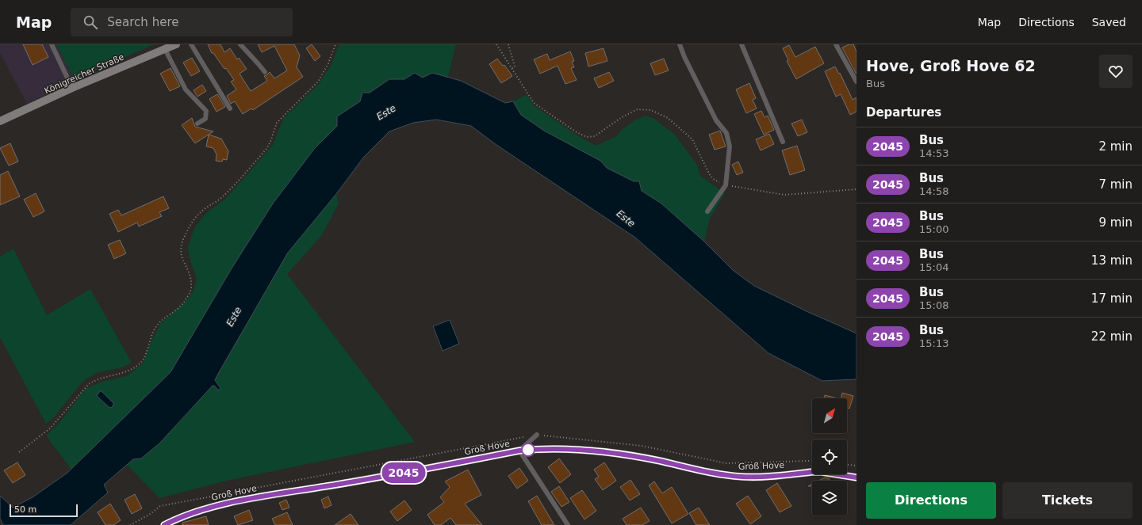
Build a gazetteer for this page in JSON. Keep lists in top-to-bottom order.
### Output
{
  "streets": {
    "street": ["Königreicher Straße", "Groß Hove"]
  },
  "water": ["Este"],
  "lines": ["bus line 2045"],
  "scale_bar": "50 m",
  "north": "top right",
  "page": {
    "header": "Map",
    "search": "Search here",
    "nav": ["Map", "Directions", "Saved"],
    "on_map": "2045",
    "heading": [
      ["Hove, Groß Hove 62", "Bus"],
      "Departures"
    ],
    "list": [
      {
        "mark": "2045",
        "name": "Bus",
        "note": "14:53",
        "value": "2 min"
      },
      {
        "mark": "2045",
        "name": "Bus",
        "note": "14:58",
        "value": "7 min"
      },
      {
        "mark": "2045",
        "name": "Bus",
        "note": "15:00",
        "value": "9 min"
      },
      {
        "mark": "2045",
        "name": "Bus",
        "note": "15:04",
        "value": "13 min"
      },
      {
        "mark": "2045",
        "name": "Bus",
        "note": "15:08",
        "value": "17 min"
      },
      {
        "mark": "2045",
        "name": "Bus",
        "note": "15:13",
        "value": "22 min"
      }
    ],
    "buttons": ["Directions", "Tickets"],
    "scale": "50 m"
  }
}
